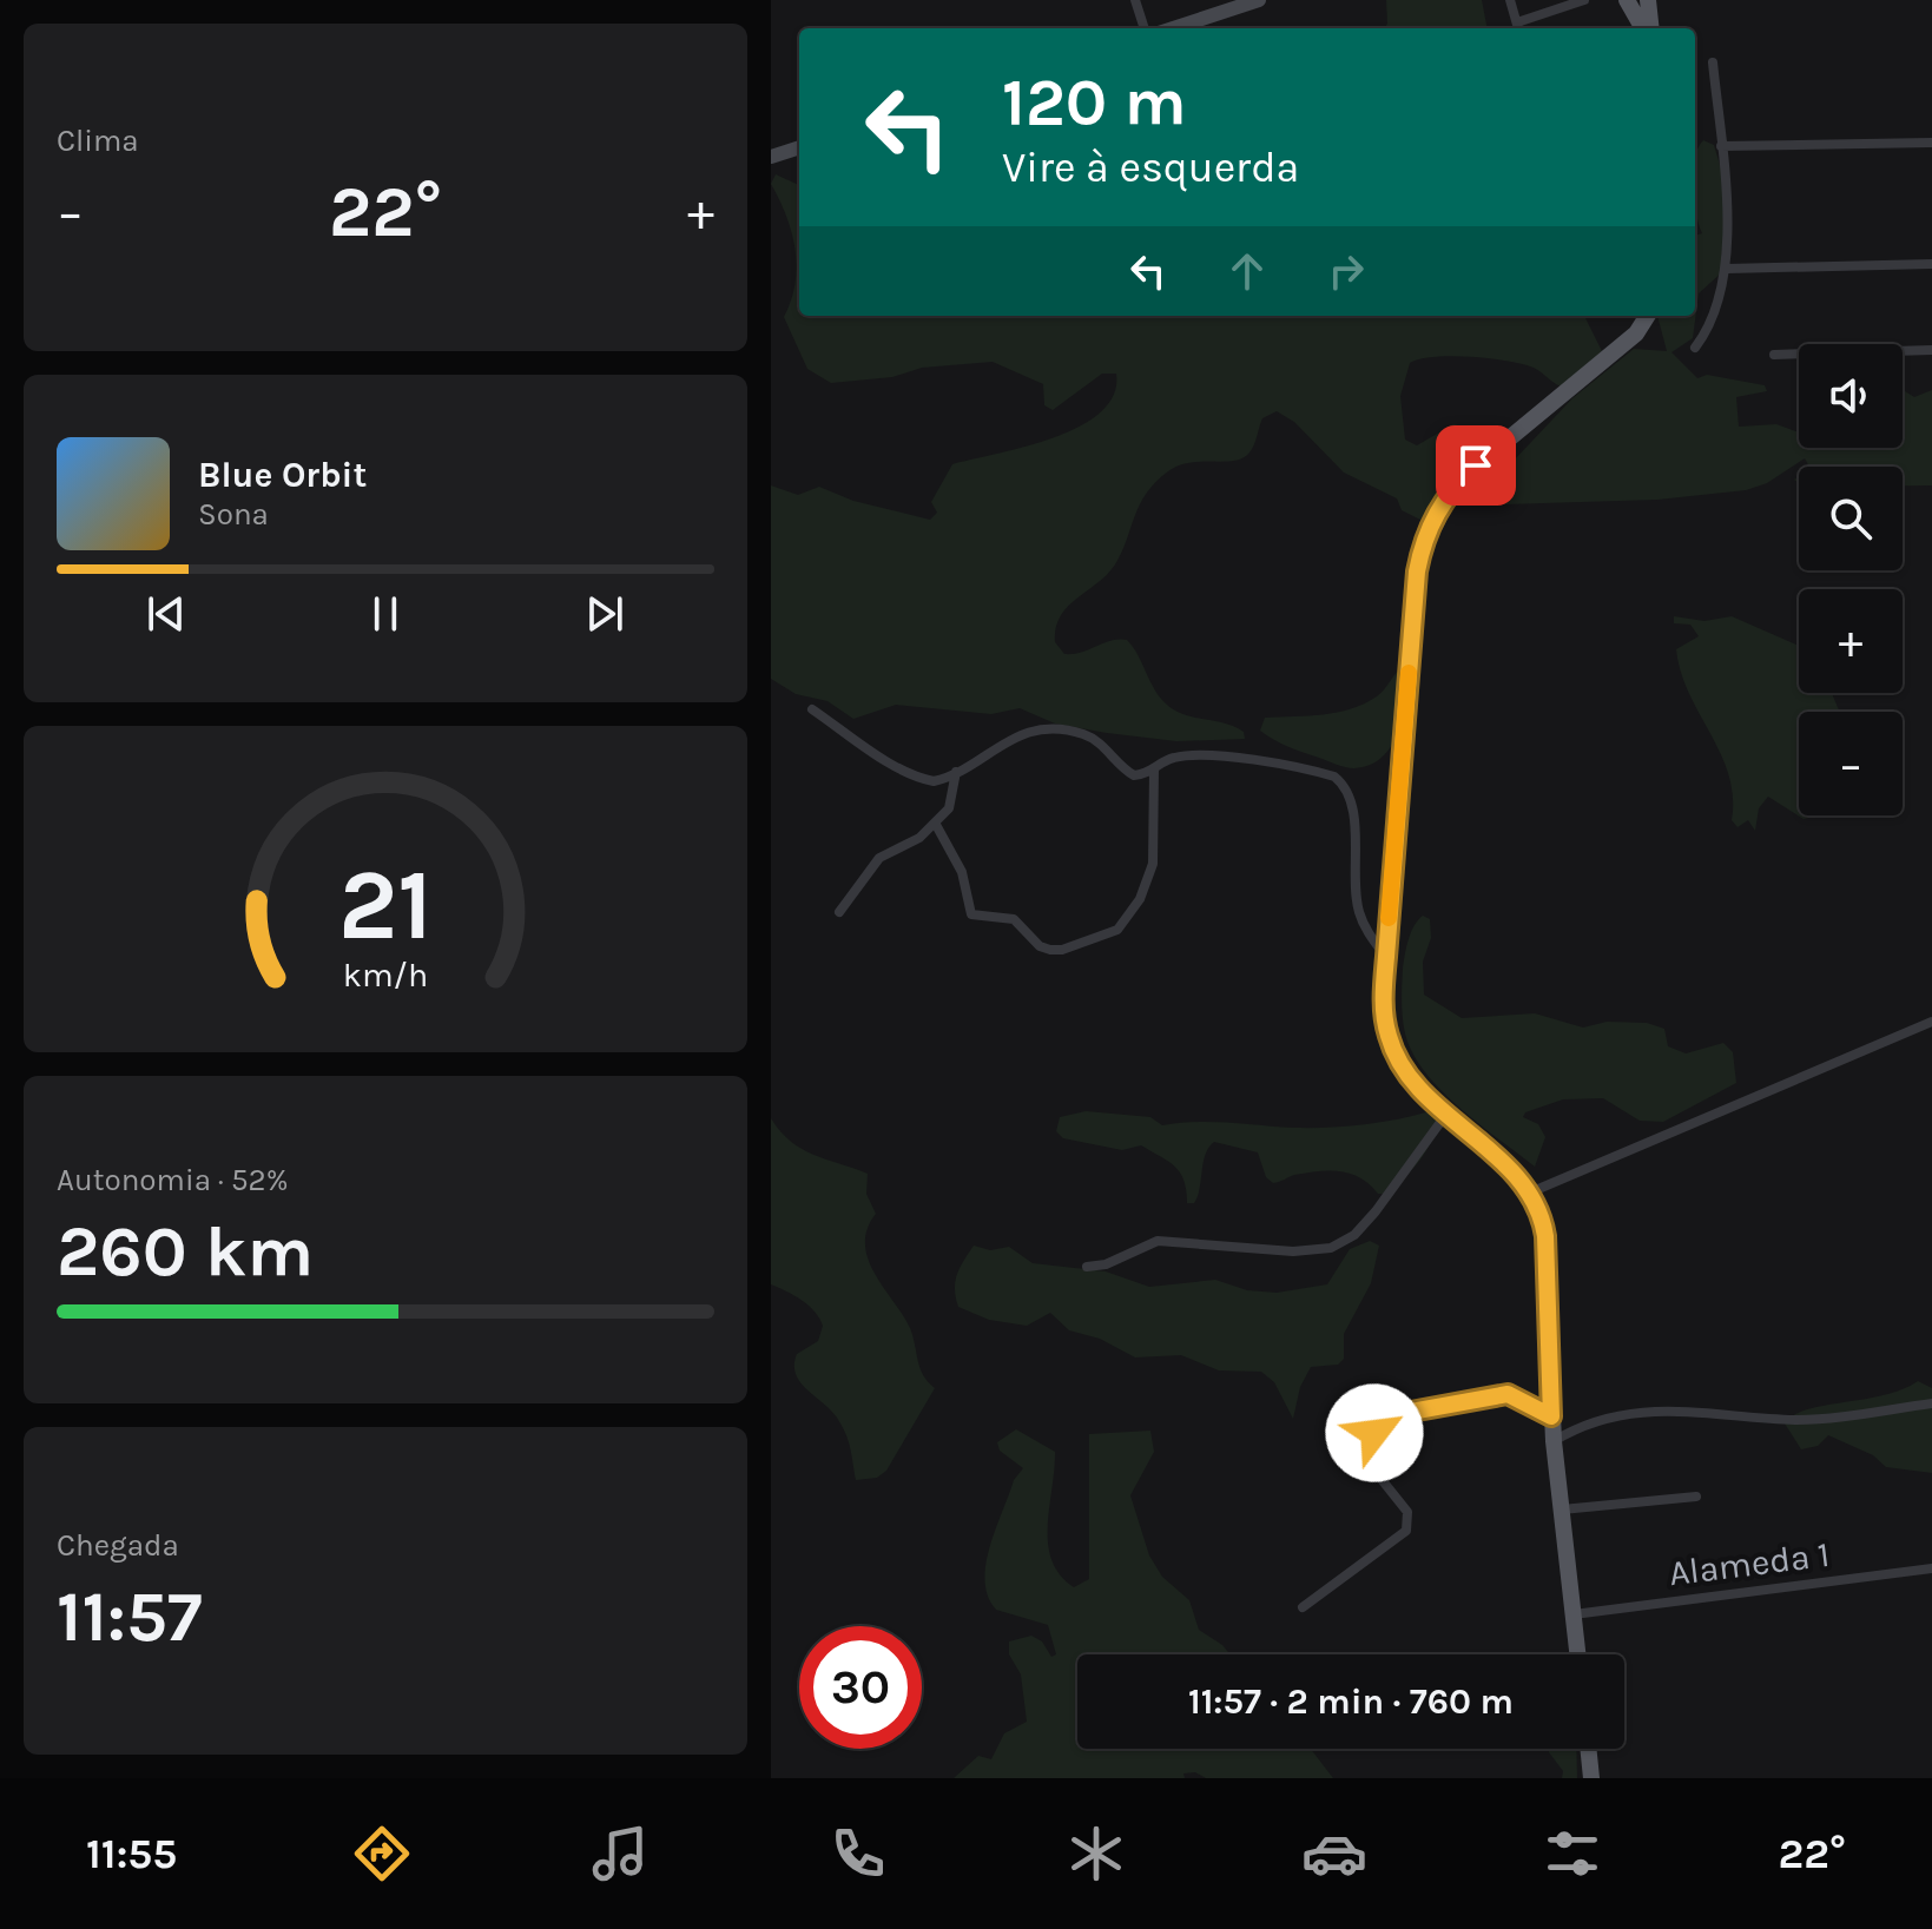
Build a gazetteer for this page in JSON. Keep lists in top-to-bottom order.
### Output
{
  "streets": {
    "street": ["Alameda 1"]
  },
  "page": {
    "tile": [
      "Clima",
      ["Autonomia · 52%", "260 km"],
      ["Chegada", "11:57"]
    ],
    "turn": ["120 m", "Vire à esquerda"],
    "heat": ["−", "22°", "+"],
    "map_buttons": ["+", "−"],
    "song": ["Blue Orbit", "Sona"],
    "limit": "30",
    "trip": "11:57 · 2 min · 760 m",
    "tabs": ["11:55", "22°"],
    "gauge": ["21", "km/h"]
  }
}
